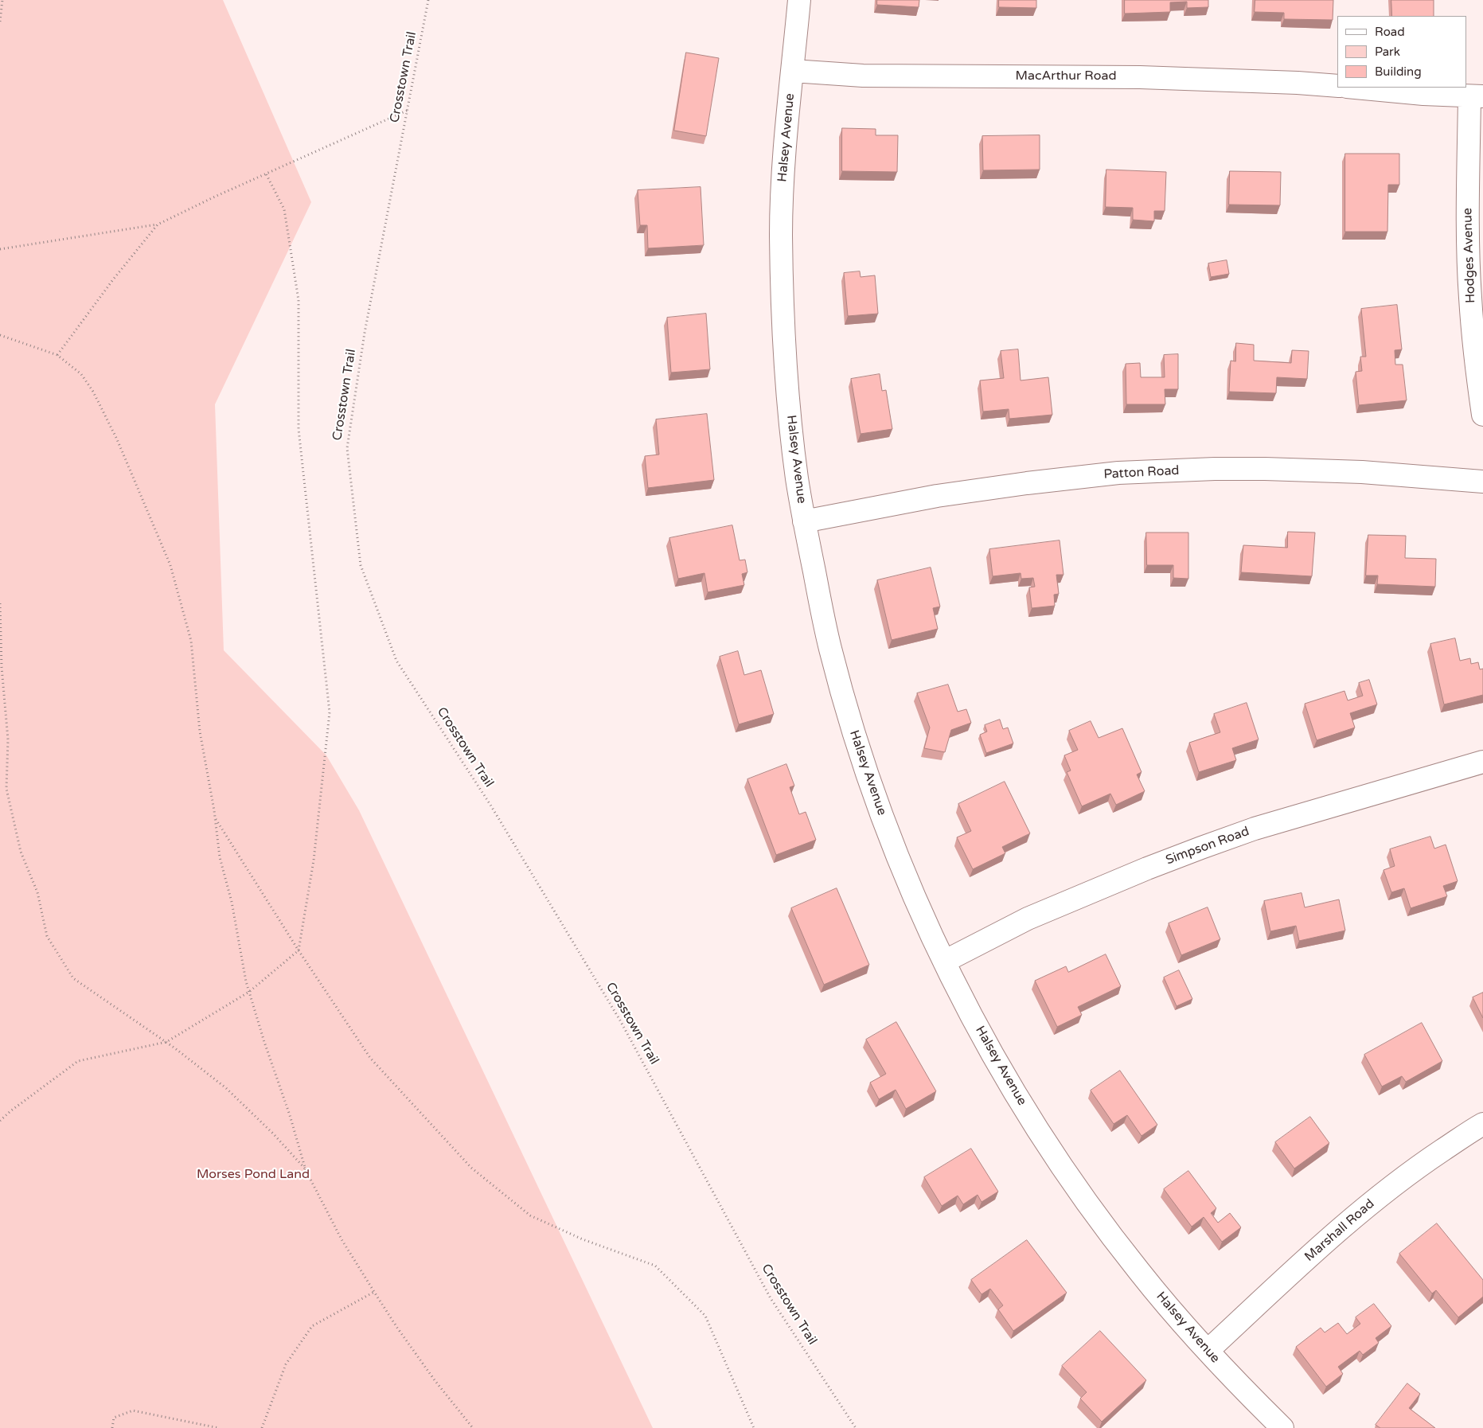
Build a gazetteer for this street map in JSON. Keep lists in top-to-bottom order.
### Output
{
  "streets": {
    "street": [
      "MacArthur Road",
      "Halsey Avenue",
      "Hodges Avenue",
      "Patton Road",
      "Simpson Road",
      "Marshall Road"
    ],
    "path": ["Crosstown Trail"]
  },
  "crossings": [
    ["MacArthur Road", "Halsey Avenue"],
    ["Halsey Avenue", "Patton Road"],
    ["Halsey Avenue", "Simpson Road"],
    ["Halsey Avenue", "Marshall Road"]
  ],
  "parks": ["Morses Pond Land"],
  "legend": ["Road", "Park", "Building"]
}
